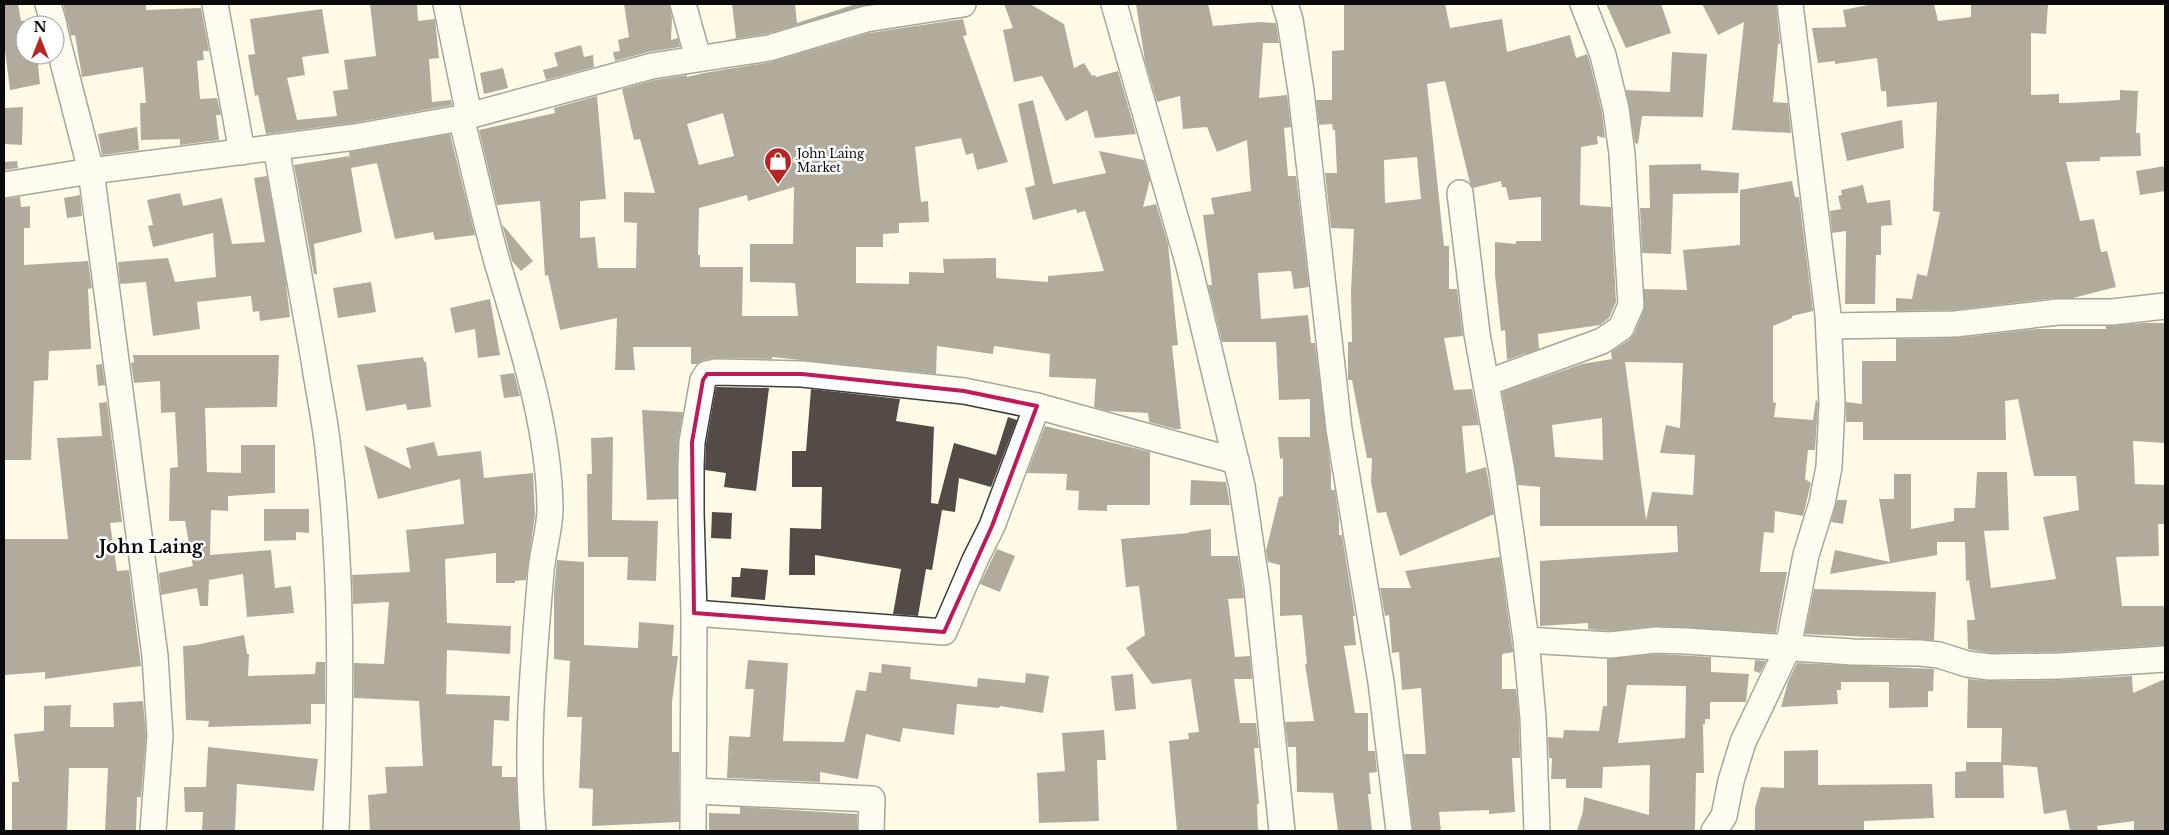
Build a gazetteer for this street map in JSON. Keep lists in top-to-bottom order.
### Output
{
  "districts": ["John Laing"],
  "places": {
    "shop": ["John Laing Market"]
  },
  "north": "top"
}
